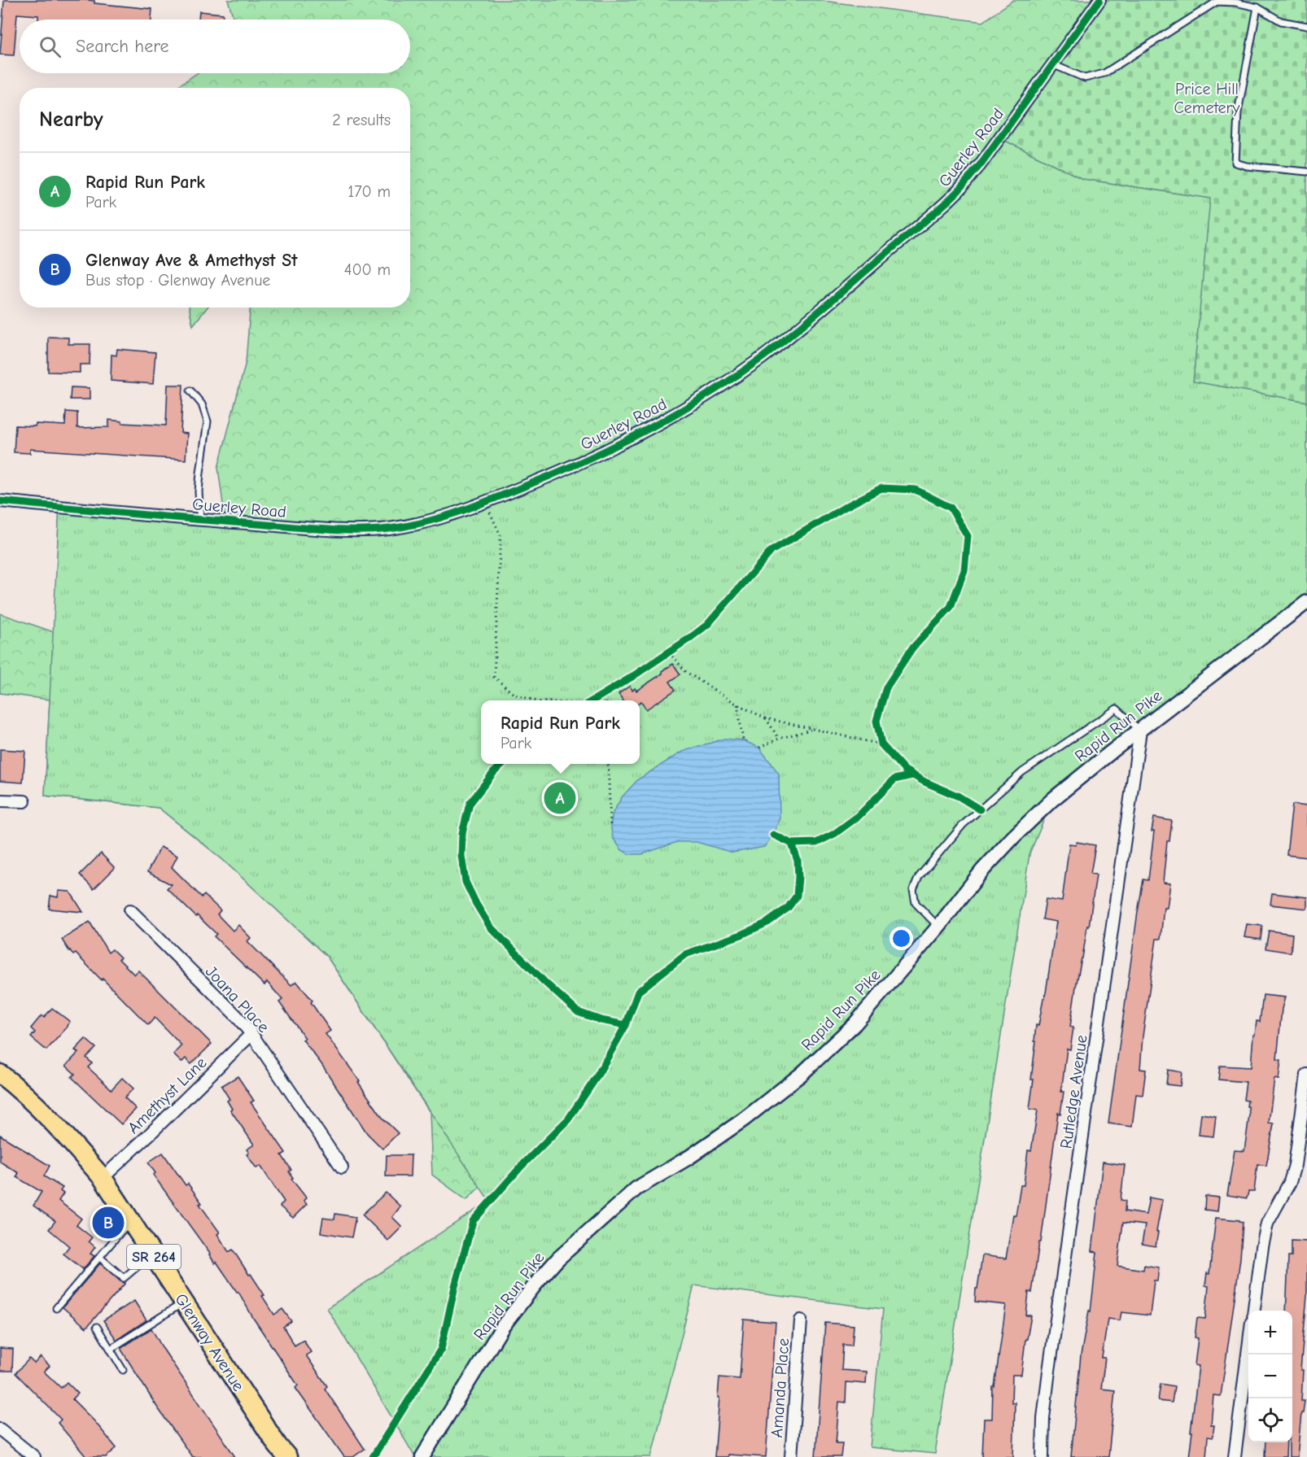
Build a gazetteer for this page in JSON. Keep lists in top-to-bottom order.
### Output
{
  "streets": {
    "main road": ["SR 264", "Glenway Avenue"],
    "street": [
      "Guerley Road",
      "Rapid Run Pike",
      "Joana Place",
      "Rutledge Avenue",
      "Amethyst Lane",
      "Amanda Place"
    ]
  },
  "crossings": [
    ["Rapid Run Pike", "Rutledge Avenue"],
    ["Joana Place", "Amethyst Lane"],
    ["Amethyst Lane", "Glenway Avenue"]
  ],
  "parks": ["Price Hill Cemetery"],
  "page": {
    "search": "Search here",
    "heading": ["Nearby", "2 results"],
    "list": [
      {
        "mark": "A",
        "name": "Rapid Run Park",
        "note": "Park",
        "value": "170 m"
      },
      {
        "mark": "B",
        "name": "Glenway Ave & Amethyst St",
        "note": "Bus stop · Glenway Avenue",
        "value": "400 m"
      }
    ],
    "popup": ["Rapid Run Park", "Park"],
    "pins": ["A", "B"],
    "map_buttons": ["+", "−"]
  }
}
